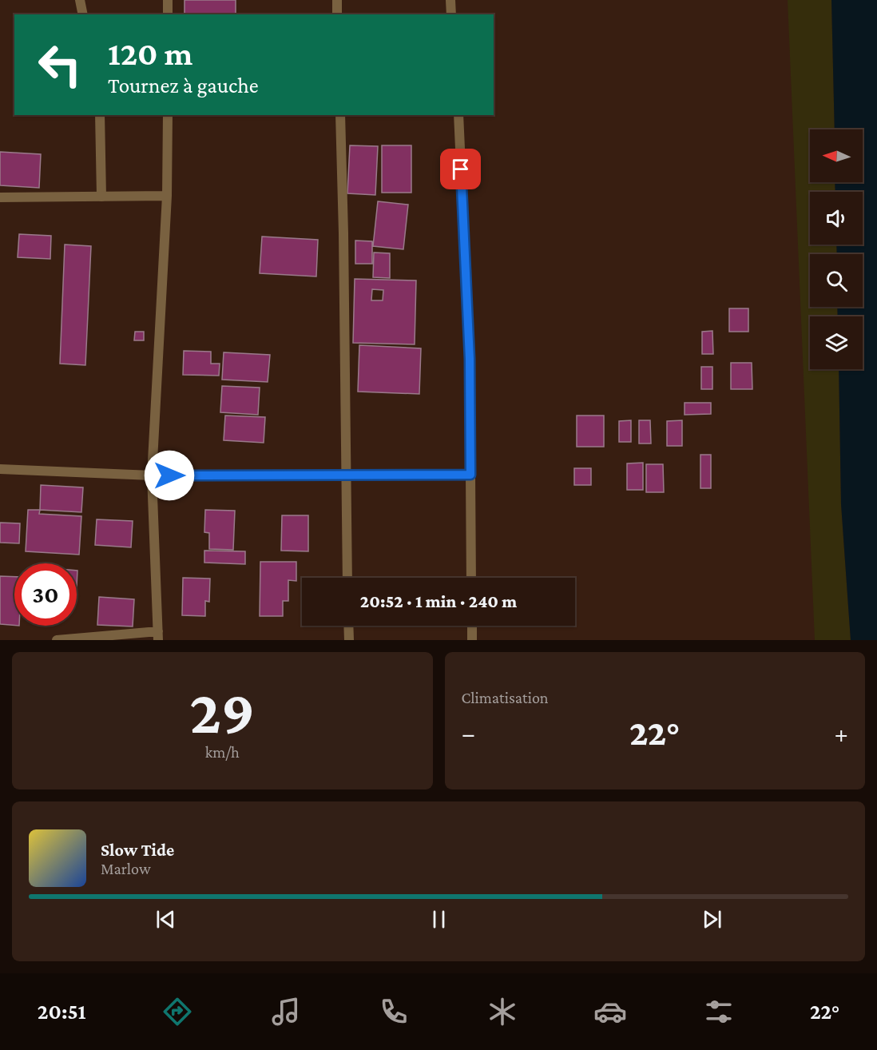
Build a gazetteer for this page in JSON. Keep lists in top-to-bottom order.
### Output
{
  "north": "left",
  "page": {
    "turn": ["120 m", "Tournez à gauche"],
    "limit": "30",
    "trip": "20:52 · 1 min · 240 m",
    "tile": [
      ["29", "km/h"],
      "Climatisation"
    ],
    "heat": ["−", "22°", "+"],
    "song": ["Slow Tide", "Marlow"],
    "tabs": ["20:51", "22°"]
  }
}
